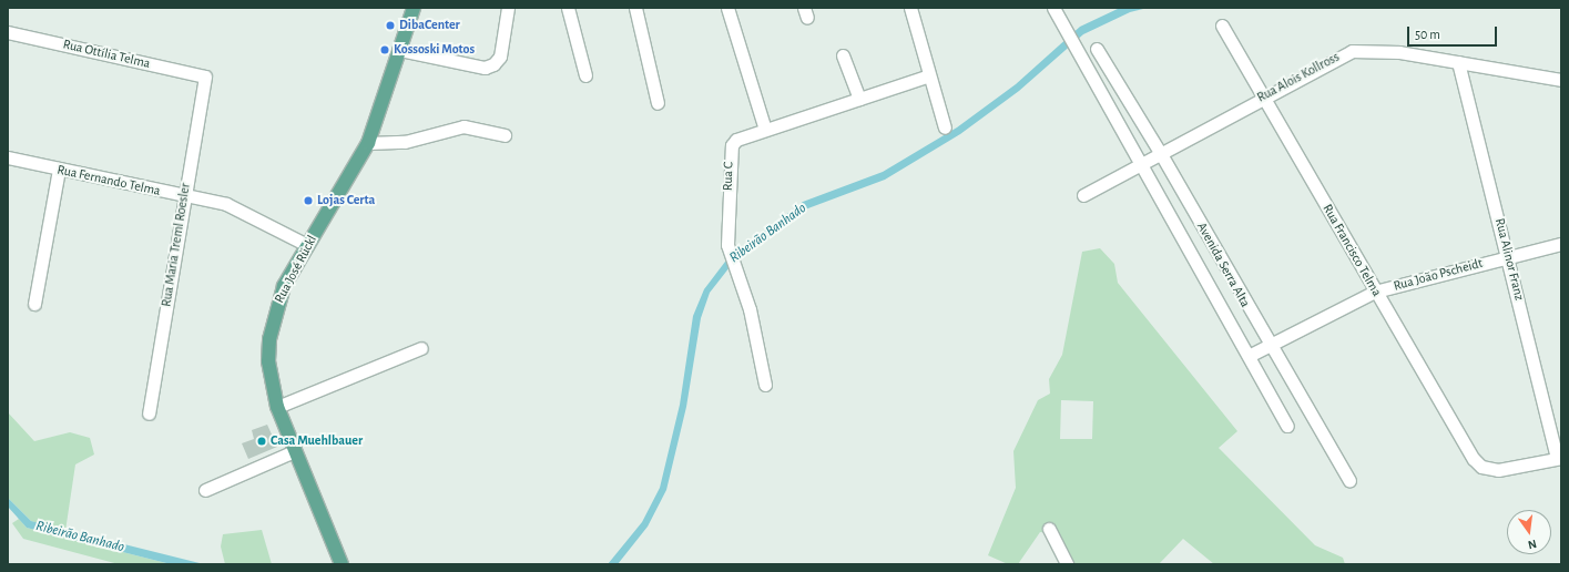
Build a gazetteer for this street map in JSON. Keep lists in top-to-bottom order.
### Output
{
  "streets": {
    "main road": ["Rua José Rückl"],
    "street": [
      "Rua Ottília Telma",
      "Rua Alois Kollross",
      "Rua C",
      "Rua Fernando Telma",
      "Rua Maria Treml Roesler",
      "Rua Francisco Telma",
      "Rua Alinor Franz",
      "Avenida Serra Alta",
      "Rua João Pscheidt"
    ]
  },
  "crossings": [
    ["Rua Ottília Telma", "Rua Maria Treml Roesler"],
    ["Rua Alois Kollross", "Rua Francisco Telma"],
    ["Rua Alois Kollross", "Rua Alinor Franz"],
    ["Rua Alois Kollross", "Avenida Serra Alta"],
    ["Rua Fernando Telma", "Rua Maria Treml Roesler"],
    ["Rua Fernando Telma", "Rua José Rückl"],
    ["Rua Francisco Telma", "Rua Alinor Franz"],
    ["Rua Francisco Telma", "Rua João Pscheidt"],
    ["Rua Alinor Franz", "Rua João Pscheidt"],
    ["Avenida Serra Alta", "Rua João Pscheidt"]
  ],
  "water": ["Ribeirão Banhado"],
  "places": [
    "DibaCenter",
    "Kossoski Motos",
    "Lojas Certa",
    "Casa Muehlbauer"
  ],
  "scale_bar": "50 m",
  "north": "bottom"
}
